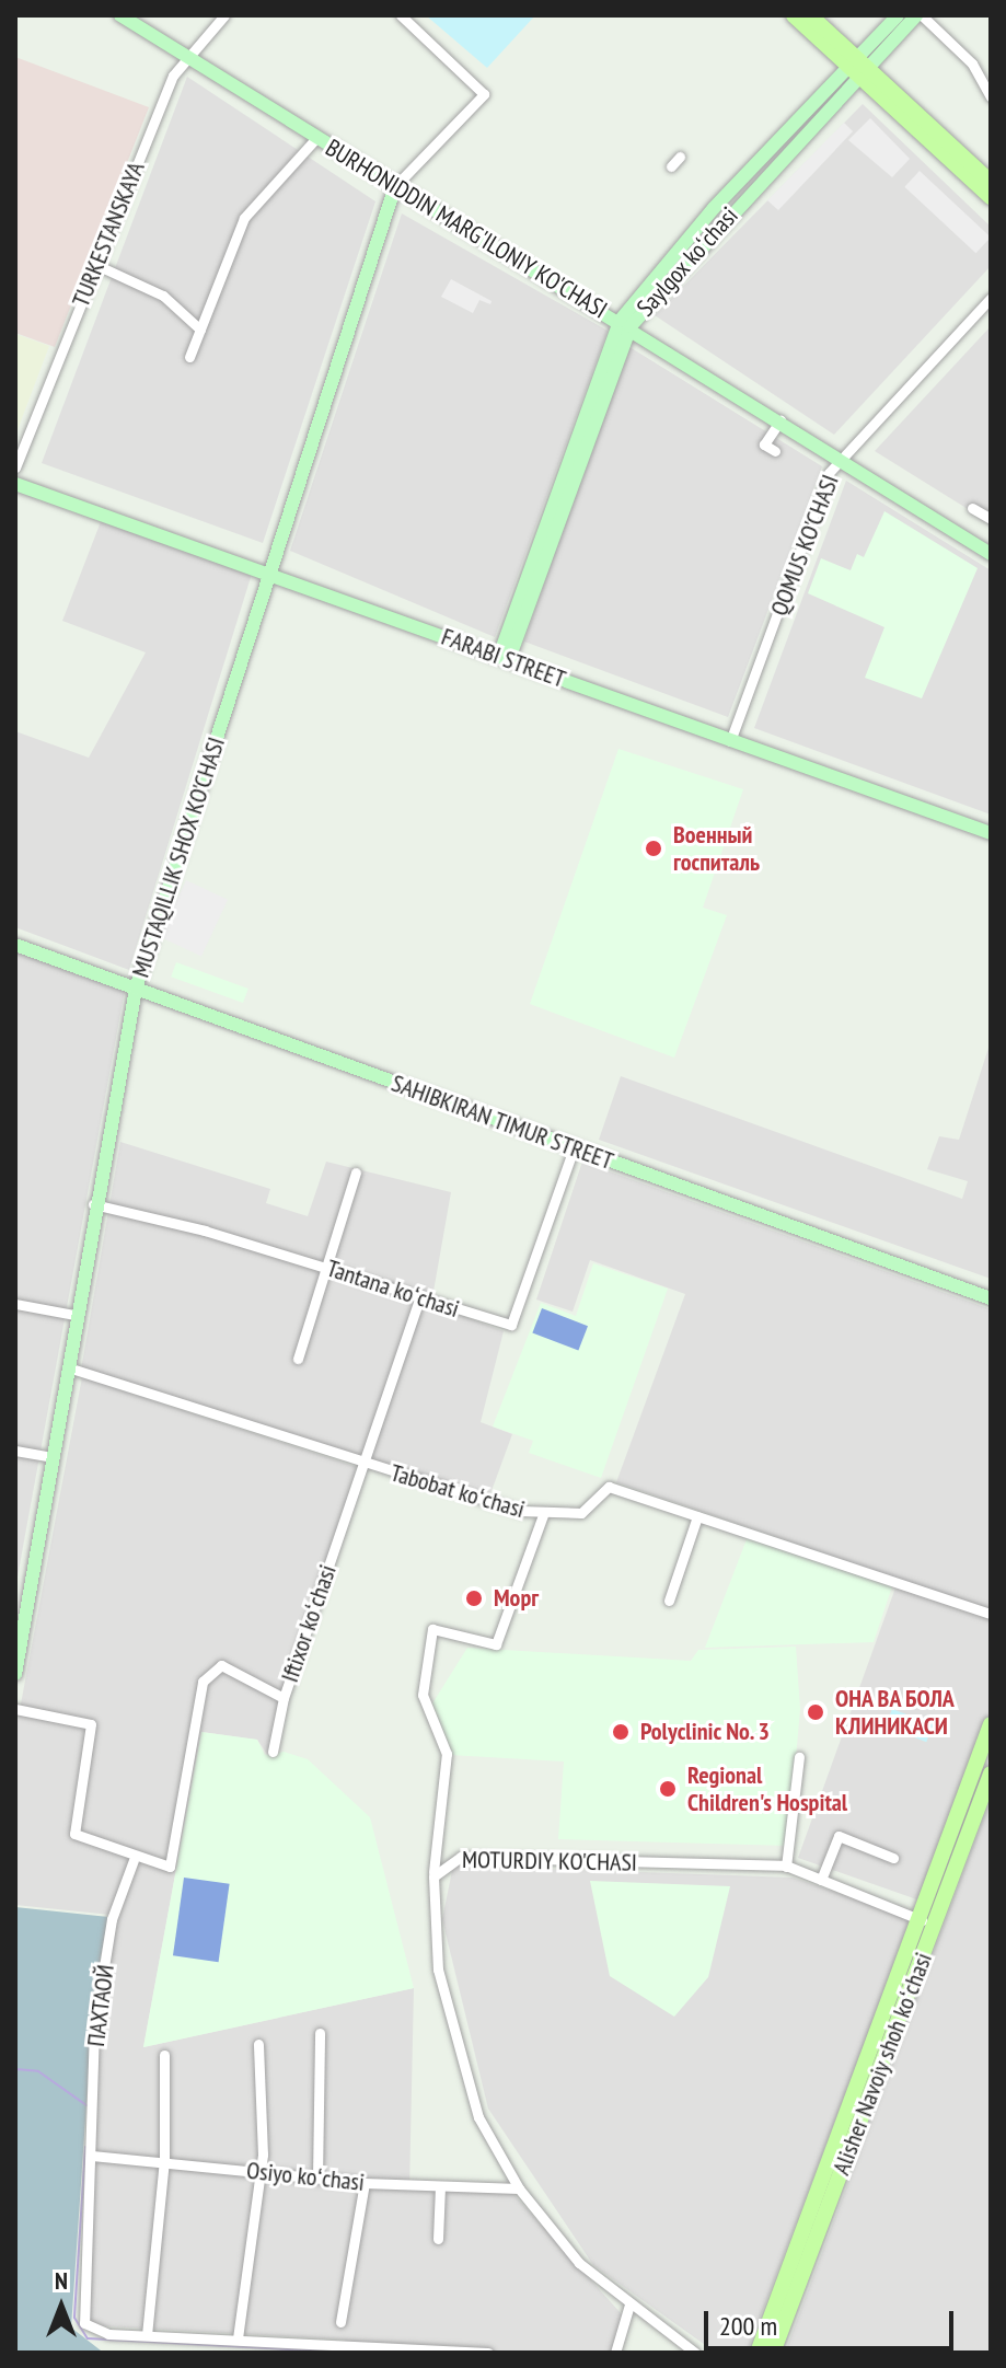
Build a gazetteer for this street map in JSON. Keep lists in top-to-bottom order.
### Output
{
  "streets": {
    "main road": [
      "BURHONIDDIN MARG'ILONIY KO'CHASI",
      "Saylgox koʻchasi",
      "FARABI STREET",
      "MUSTAQILLIK SHOX KO'CHASI",
      "SAHIBKIRAN TIMUR STREET",
      "Alisher Navoiy shoh koʻchasi"
    ],
    "street": [
      "TURKESTANSKAYA",
      "QOMUS KO'CHASI",
      "Tantana koʻchasi",
      "Tabobat koʻchasi",
      "Iftixor koʻchasi",
      "MOTURDIY KO'CHASI",
      "ПАХТАОЙ",
      "Osiyo koʻchasi"
    ]
  },
  "crossings": [
    ["BURHONIDDIN MARG'ILONIY KO'CHASI", "TURKESTANSKAYA"],
    ["BURHONIDDIN MARG'ILONIY KO'CHASI", "Saylgox koʻchasi"],
    ["BURHONIDDIN MARG'ILONIY KO'CHASI", "QOMUS KO'CHASI"],
    ["BURHONIDDIN MARG'ILONIY KO'CHASI", "MUSTAQILLIK SHOX KO'CHASI"],
    ["Saylgox koʻchasi", "FARABI STREET"],
    ["QOMUS KO'CHASI", "FARABI STREET"],
    ["FARABI STREET", "MUSTAQILLIK SHOX KO'CHASI"],
    ["MUSTAQILLIK SHOX KO'CHASI", "SAHIBKIRAN TIMUR STREET"],
    ["MUSTAQILLIK SHOX KO'CHASI", "Tantana koʻchasi"],
    ["MUSTAQILLIK SHOX KO'CHASI", "Tabobat koʻchasi"],
    ["SAHIBKIRAN TIMUR STREET", "Tantana koʻchasi"],
    ["Tantana koʻchasi", "Iftixor koʻchasi"],
    ["Tabobat koʻchasi", "Iftixor koʻchasi"],
    ["Iftixor koʻchasi", "ПАХТАОЙ"],
    ["MOTURDIY KO'CHASI", "Alisher Navoiy shoh koʻchasi"],
    ["MOTURDIY KO'CHASI", "Osiyo koʻchasi"],
    ["ПАХТАОЙ", "Osiyo koʻchasi"]
  ],
  "places": [
    "Военный госпиталь",
    "Морг",
    "ОНА ВА БОЛА КЛИНИКАСИ",
    "Polyclinic No. 3",
    "Regional Children's Hospital"
  ],
  "scale_bar": "200 m",
  "north": "top"
}
